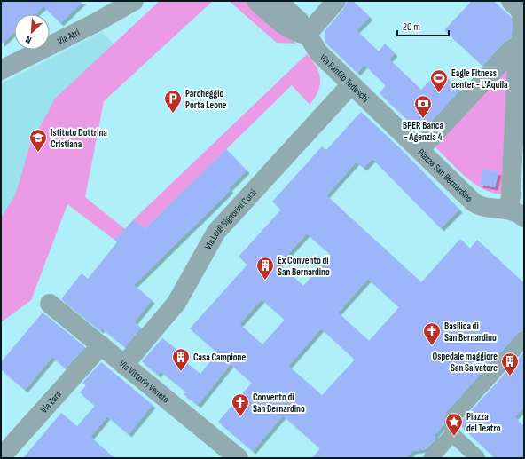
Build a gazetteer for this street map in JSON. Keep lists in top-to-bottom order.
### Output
{
  "streets": {
    "street": [
      "Via Atri",
      "Via Panfilo Tedeschi",
      "Piazza San Bernardino",
      "Via Luigi Signorini Corsi",
      "Via Vittorio Veneto",
      "Via Zara"
    ]
  },
  "crossings": [
    ["Via Panfilo Tedeschi", "Piazza San Bernardino"],
    ["Via Panfilo Tedeschi", "Via Luigi Signorini Corsi"],
    ["Via Luigi Signorini Corsi", "Via Vittorio Veneto"],
    ["Via Vittorio Veneto", "Via Zara"]
  ],
  "places": {
    "sports": ["Eagle Fitness center - L'Aquila"],
    "parking": ["Parcheggio Porta Leone"],
    "bank": ["BPER Banca - Agenzia 4"],
    "school or university": ["Istituto Dottrina Cristiana"],
    "building": ["Ex Convento di San Bernardino", "Casa Campione", "Ospedale maggiore San Salvatore"],
    "church": ["Basilica di San Bernardino", "Convento di San Bernardino"],
    "place": ["Piazza del Teatro"]
  },
  "scale_bar": "20 m",
  "north": "bottom left"
}
